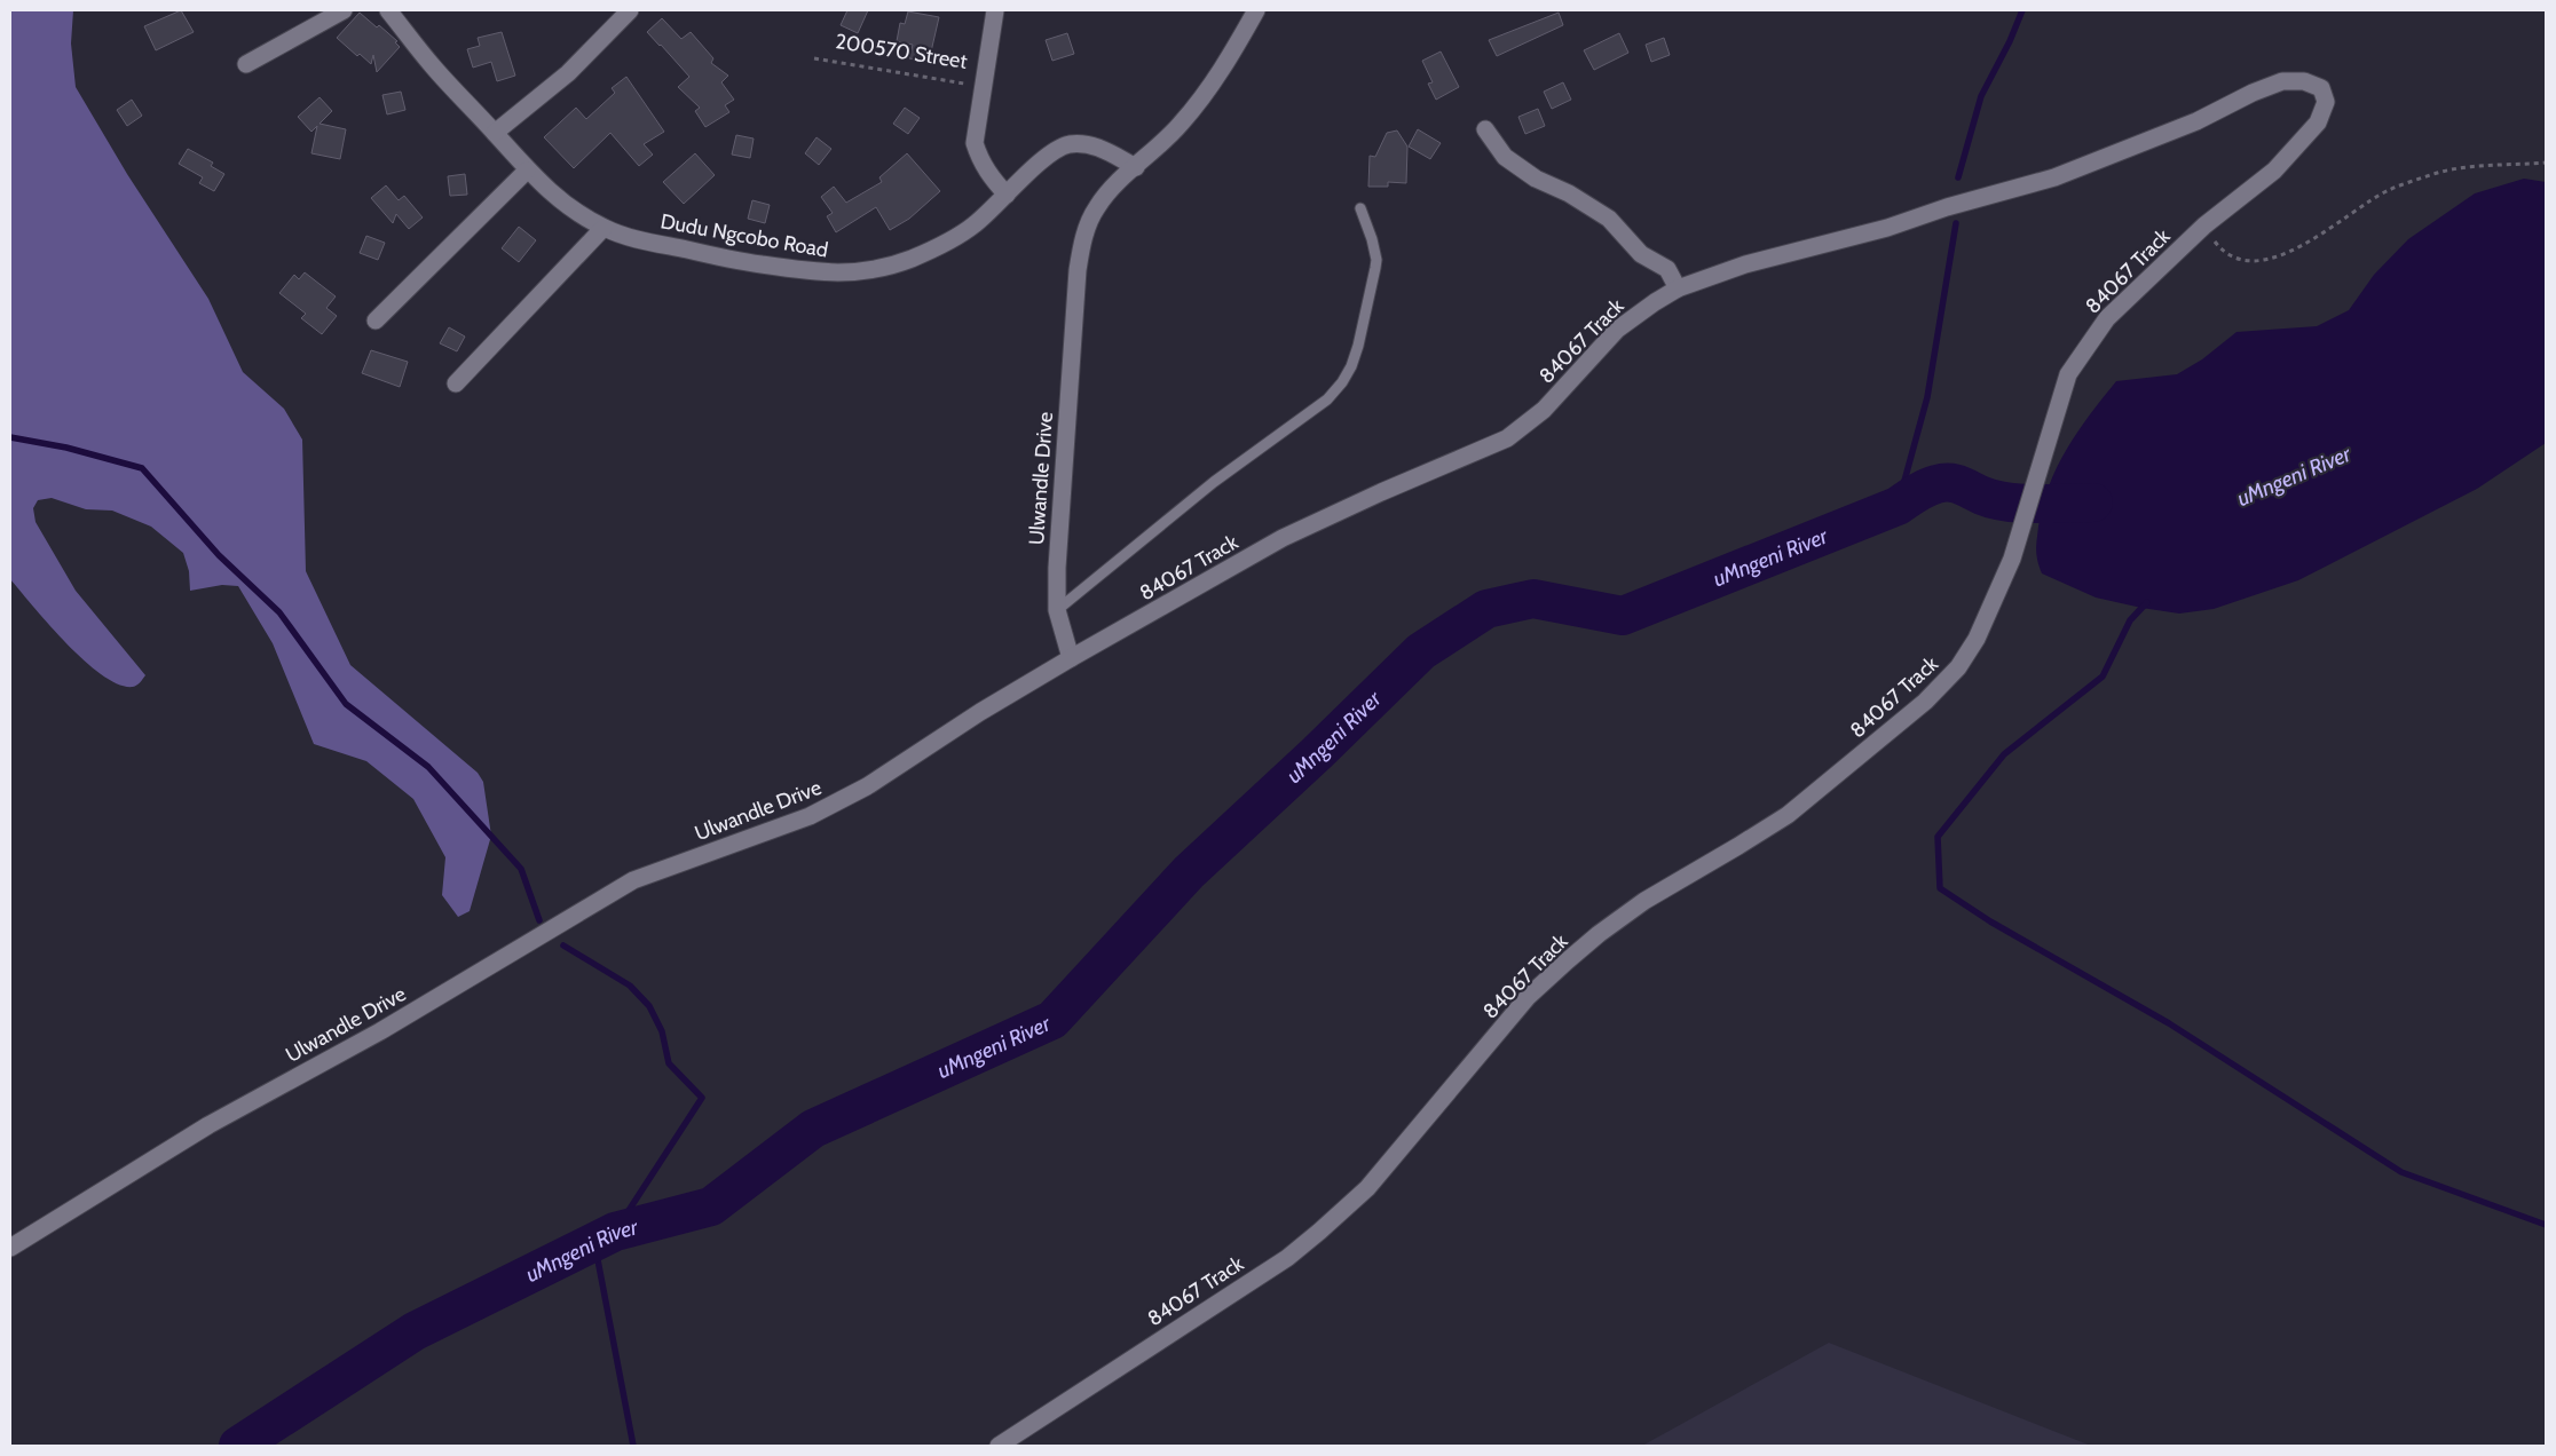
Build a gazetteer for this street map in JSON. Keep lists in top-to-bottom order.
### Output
{
  "streets": {
    "street": [
      "200570 Street",
      "Dudu Ngcobo Road",
      "84067 Track",
      "Ulwandle Drive"
    ]
  },
  "crossings": [
    ["200570 Street", "Dudu Ngcobo Road"],
    ["Dudu Ngcobo Road", "Ulwandle Drive"],
    ["84067 Track", "Ulwandle Drive"]
  ],
  "water": ["uMngeni River"]
}
